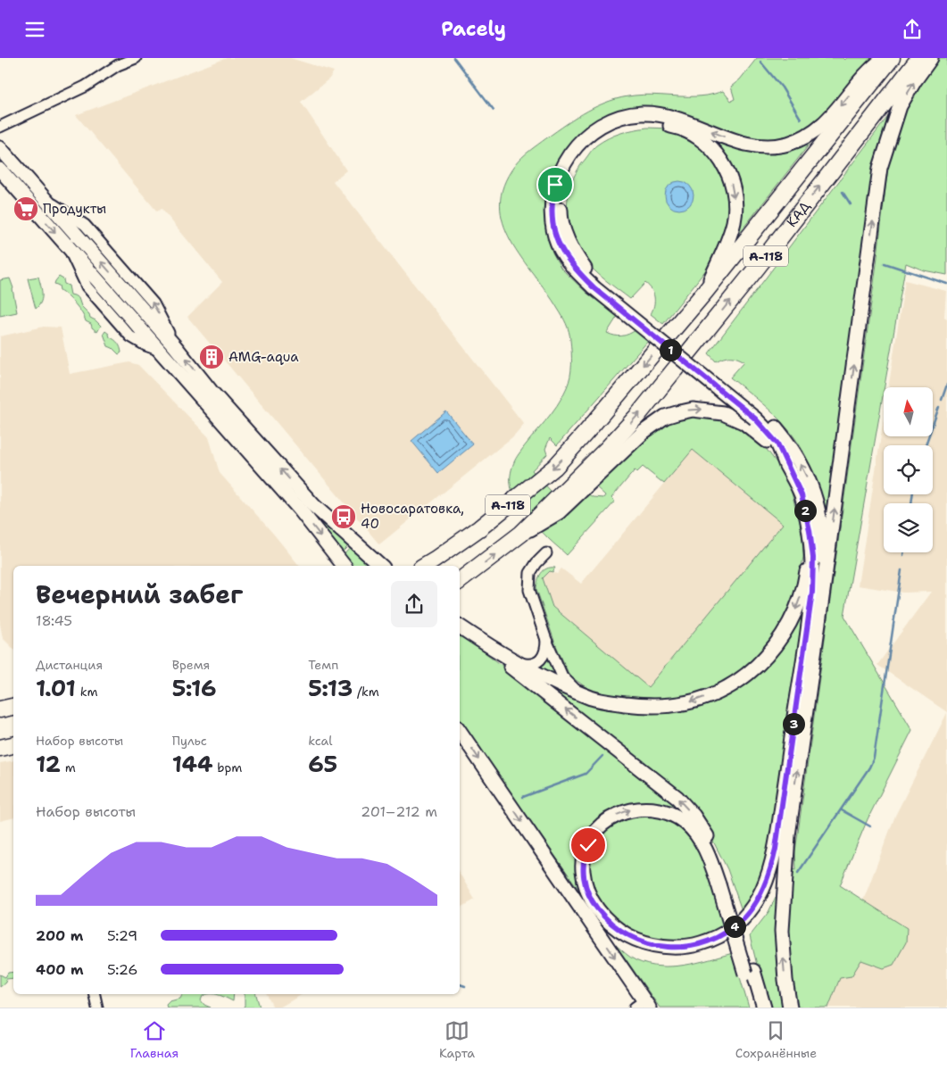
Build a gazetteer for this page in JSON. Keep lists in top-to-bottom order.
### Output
{
  "streets": {
    "highway": ["КАД", "А-118"]
  },
  "crossings": [
    ["КАД", "А-118"]
  ],
  "places": {
    "supermarket": ["Продукты"],
    "building": ["AMG-aqua"],
    "bus stop": ["Новосаратовка, 40"]
  },
  "north": "top",
  "page": {
    "header": "Pacely",
    "pins": [
      "1",
      "2",
      "3",
      "4"
    ],
    "heading": ["Вечерний забег", "18:45"],
    "stats": [
      ["Дистанция", "1.01 km"],
      ["Время", "5:16"],
      ["Темп", "5:13 /km"],
      ["Набор высоты", "12 m"],
      ["Пульс", "144 bpm"],
      ["kcal", "65"]
    ],
    "chart": ["Набор высоты", "201–212 m"],
    "list": [
      {
        "name": "200 m",
        "note": "5:29"
      },
      {
        "name": "400 m",
        "note": "5:26"
      }
    ],
    "tabs": ["Главная", "Карта", "Сохранённые"]
  }
}
